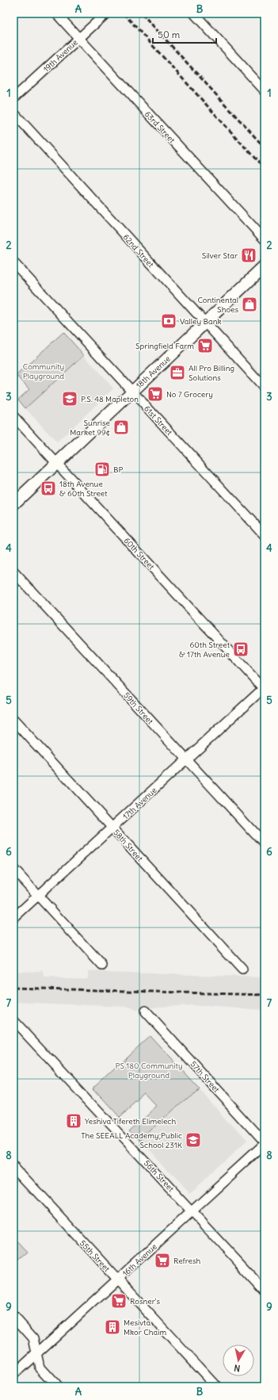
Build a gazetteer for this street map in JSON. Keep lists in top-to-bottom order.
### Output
{
  "streets": {
    "street": [
      "19th Avenue",
      "63rd Street",
      "62nd Street",
      "18th Avenue",
      "61st Street",
      "60th Street",
      "59th Street",
      "17th Avenue",
      "58th Street",
      "57th Street",
      "56th Street",
      "55th Street",
      "16th Avenue"
    ]
  },
  "crossings": [
    ["19th Avenue", "63rd Street"],
    ["62nd Street", "18th Avenue"],
    ["18th Avenue", "61st Street"],
    ["18th Avenue", "60th Street"],
    ["60th Street", "17th Avenue"],
    ["59th Street", "17th Avenue"],
    ["17th Avenue", "58th Street"],
    ["57th Street", "16th Avenue"],
    ["56th Street", "16th Avenue"],
    ["55th Street", "16th Avenue"]
  ],
  "parks": ["Community Playground", "PS 180 Community Playground"],
  "places": {
    "restaurant": ["Silver Star"],
    "shop": ["Continental Shoes", "Sunrise Market 99¢"],
    "bank": ["Valley Bank"],
    "supermarket": [
      "Springfield Farm",
      "No 7 Grocery",
      "Refresh",
      "Rosner's"
    ],
    "office": ["All Pro Billing Solutions"],
    "school or university": ["P.S. 48 Mapleton", "The SEEALL Academy;Public School 231K"],
    "fuel station": ["BP"],
    "bus stop": ["18th Avenue & 60th Street", "60th Street & 17th Avenue"],
    "building": ["Yeshiva Tifereth Elimelech", "Mesivta Mkor Chaim"]
  },
  "scale_bar": "50 m",
  "north": "bottom",
  "grid": {
    "columns": ["A", "B"],
    "rows": [
      "1",
      "2",
      "3",
      "4",
      "5",
      "6",
      "7",
      "8",
      "9"
    ]
  }
}
